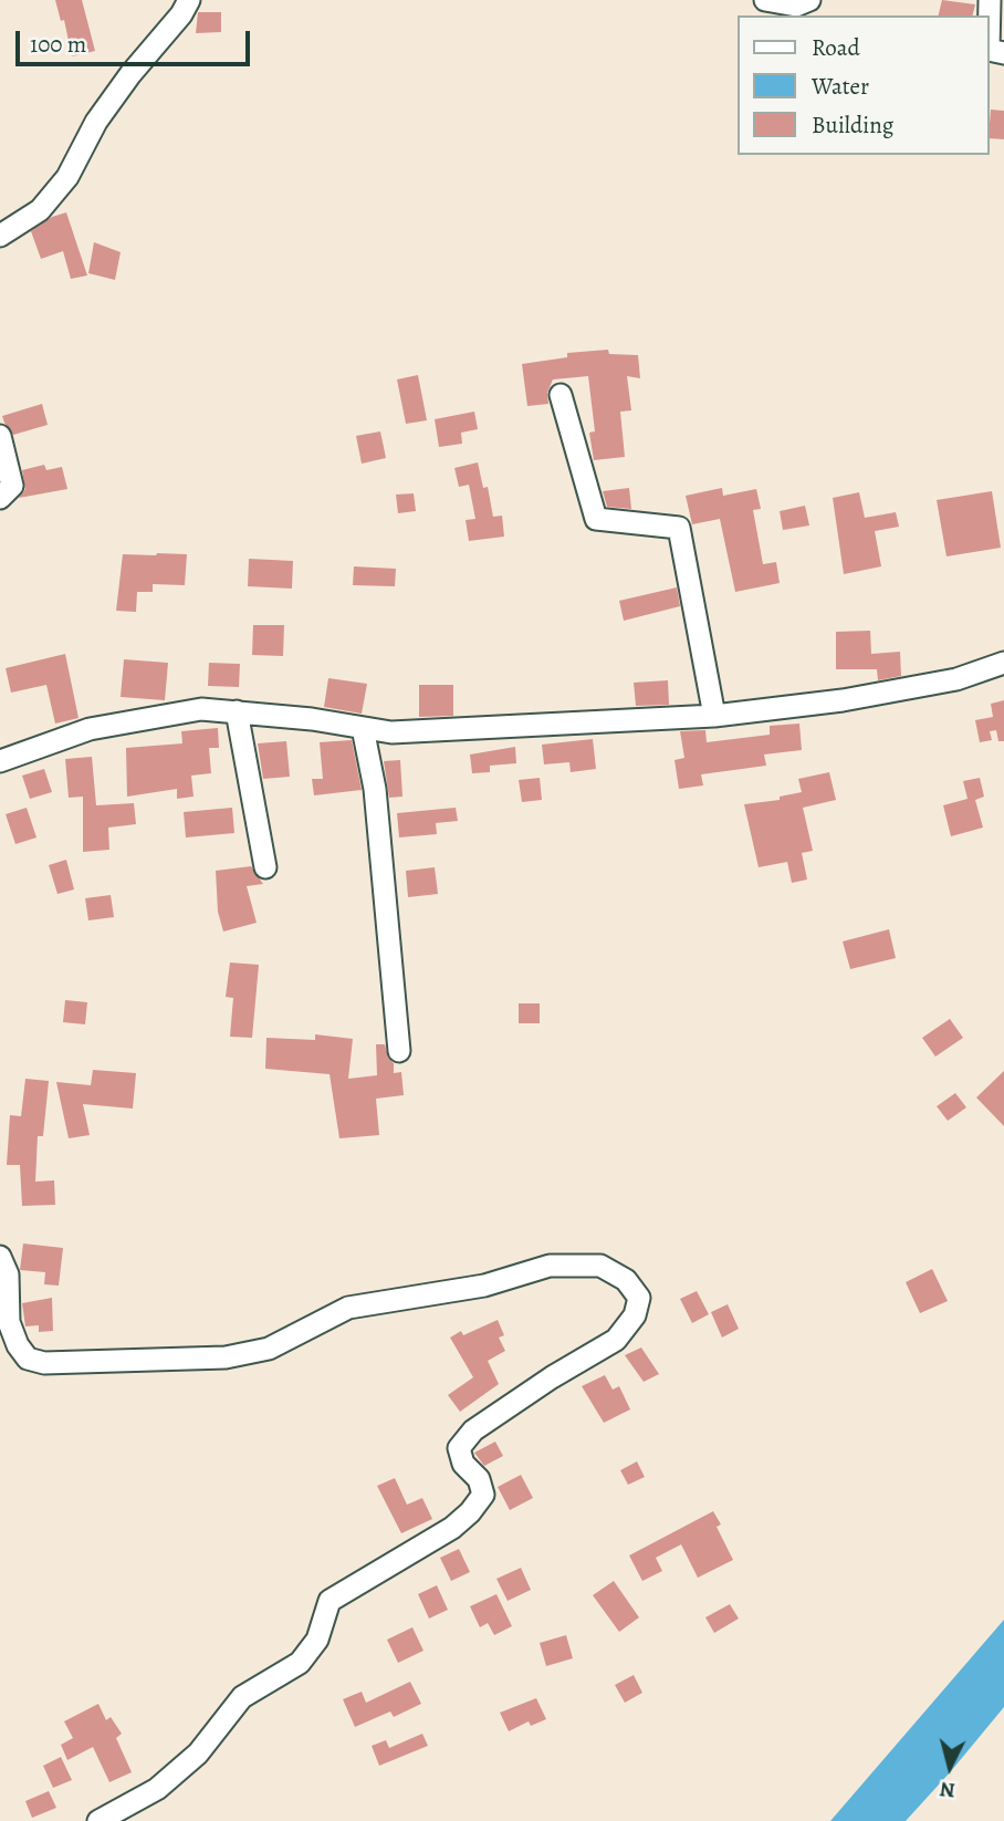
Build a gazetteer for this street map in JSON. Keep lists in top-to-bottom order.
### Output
{
  "legend": ["Road", "Water", "Building"],
  "scale_bar": "100 m",
  "north": "bottom"
}
